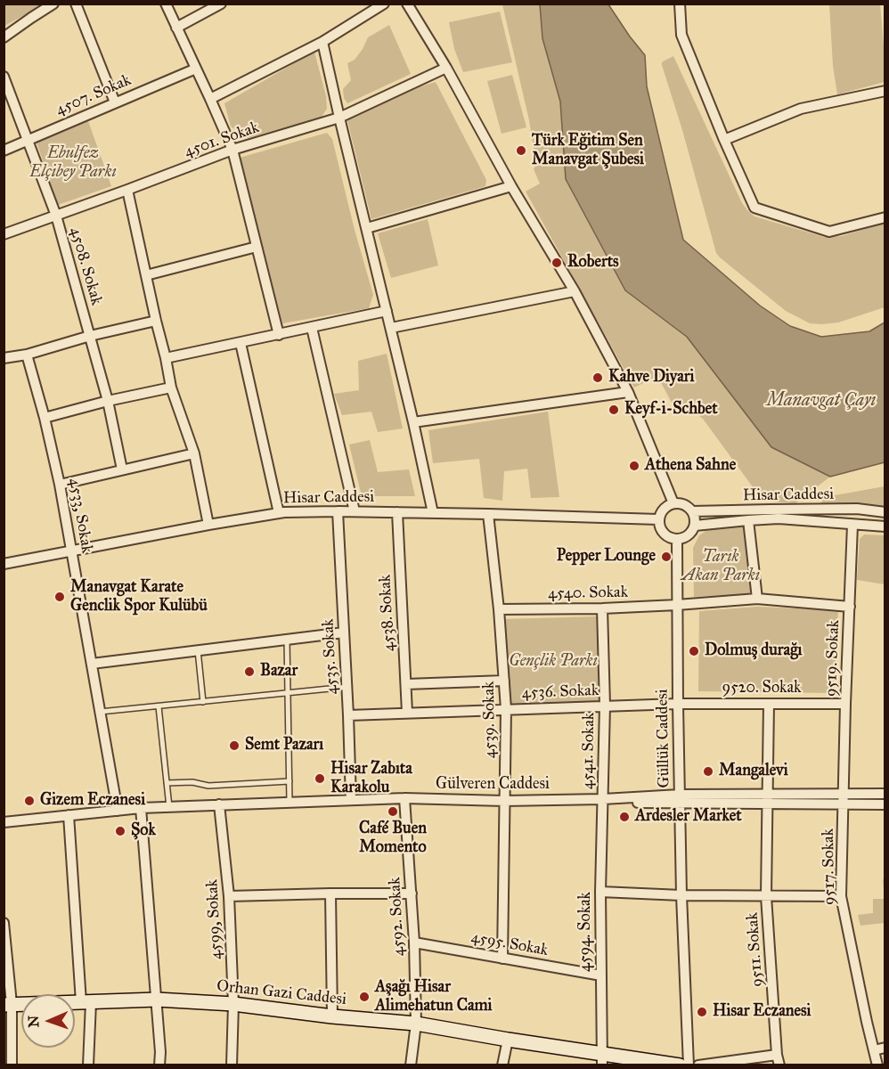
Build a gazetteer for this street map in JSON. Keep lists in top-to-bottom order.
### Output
{
  "streets": {
    "street": [
      "4507. Sokak",
      "4501. Sokak",
      "4508. Sokak",
      "Hisar Caddesi",
      "4533, Sokak",
      "4540. Sokak",
      "4538. Sokak",
      "4535. Sokak",
      "9519. Sokak",
      "9520. Sokak",
      "4536. Sokak",
      "4539. Sokak",
      "Güllük Caddesi",
      "4541. Sokak",
      "Gülveren Caddesi",
      "9517. Sokak",
      "4592. Sokak",
      "4599, Sokak",
      "4594. Sokak",
      "4595. Sokak",
      "9511. Sokak",
      "Orhan Gazi Caddesi"
    ]
  },
  "crossings": [
    ["4507. Sokak", "4508. Sokak"],
    ["4501. Sokak", "4508. Sokak"],
    ["Hisar Caddesi", "4533, Sokak"],
    ["Hisar Caddesi", "4538. Sokak"],
    ["Hisar Caddesi", "4535. Sokak"],
    ["Hisar Caddesi", "4539. Sokak"],
    ["Hisar Caddesi", "Güllük Caddesi"],
    ["4533, Sokak", "Gülveren Caddesi"],
    ["4540. Sokak", "9519. Sokak"],
    ["4540. Sokak", "4539. Sokak"],
    ["4540. Sokak", "Güllük Caddesi"],
    ["4540. Sokak", "4541. Sokak"],
    ["4538. Sokak", "4536. Sokak"],
    ["4535. Sokak", "4536. Sokak"],
    ["4535. Sokak", "Gülveren Caddesi"],
    ["9519. Sokak", "9520. Sokak"],
    ["9519. Sokak", "Gülveren Caddesi"],
    ["9519. Sokak", "9517. Sokak"],
    ["9520. Sokak", "4536. Sokak"],
    ["9520. Sokak", "Güllük Caddesi"],
    ["9520. Sokak", "9511. Sokak"],
    ["4536. Sokak", "4539. Sokak"],
    ["4536. Sokak", "Güllük Caddesi"],
    ["4536. Sokak", "4541. Sokak"],
    ["4539. Sokak", "Gülveren Caddesi"],
    ["4539. Sokak", "4595. Sokak"],
    ["Güllük Caddesi", "Gülveren Caddesi"],
    ["4541. Sokak", "Gülveren Caddesi"],
    ["4541. Sokak", "4594. Sokak"],
    ["Gülveren Caddesi", "9517. Sokak"],
    ["Gülveren Caddesi", "4592. Sokak"],
    ["Gülveren Caddesi", "4599, Sokak"],
    ["Gülveren Caddesi", "4594. Sokak"],
    ["Gülveren Caddesi", "9511. Sokak"],
    ["4592. Sokak", "4595. Sokak"],
    ["4592. Sokak", "Orhan Gazi Caddesi"],
    ["4599, Sokak", "Orhan Gazi Caddesi"],
    ["4594. Sokak", "4595. Sokak"],
    ["4594. Sokak", "Orhan Gazi Caddesi"]
  ],
  "water": ["Manavgat Çayı"],
  "parks": ["Ebulfez Elçibey Parkı", "Tarık Akan Parkı", "Gençlik Parkı"],
  "places": [
    "Türk Eğitim Sen Manavgat Şubesi",
    "Roberts",
    "Kahve Diyari",
    "Keyf-i-Schbet",
    "Athena Sahne",
    "Pepper Lounge",
    "Manavgat Karate Genclik Spor Kulübü",
    "Dolmuş durağı",
    "Bazar",
    "Semt Pazarı",
    "Mangalevi",
    "Hisar Zabıta Karakolu",
    "Gizem Eczanesi",
    "Café Buen Momento",
    "Ardesler Market",
    "Şok",
    "Aşağı Hisar Alimehatun Cami",
    "Hisar Eczanesi"
  ],
  "north": "left"
}
